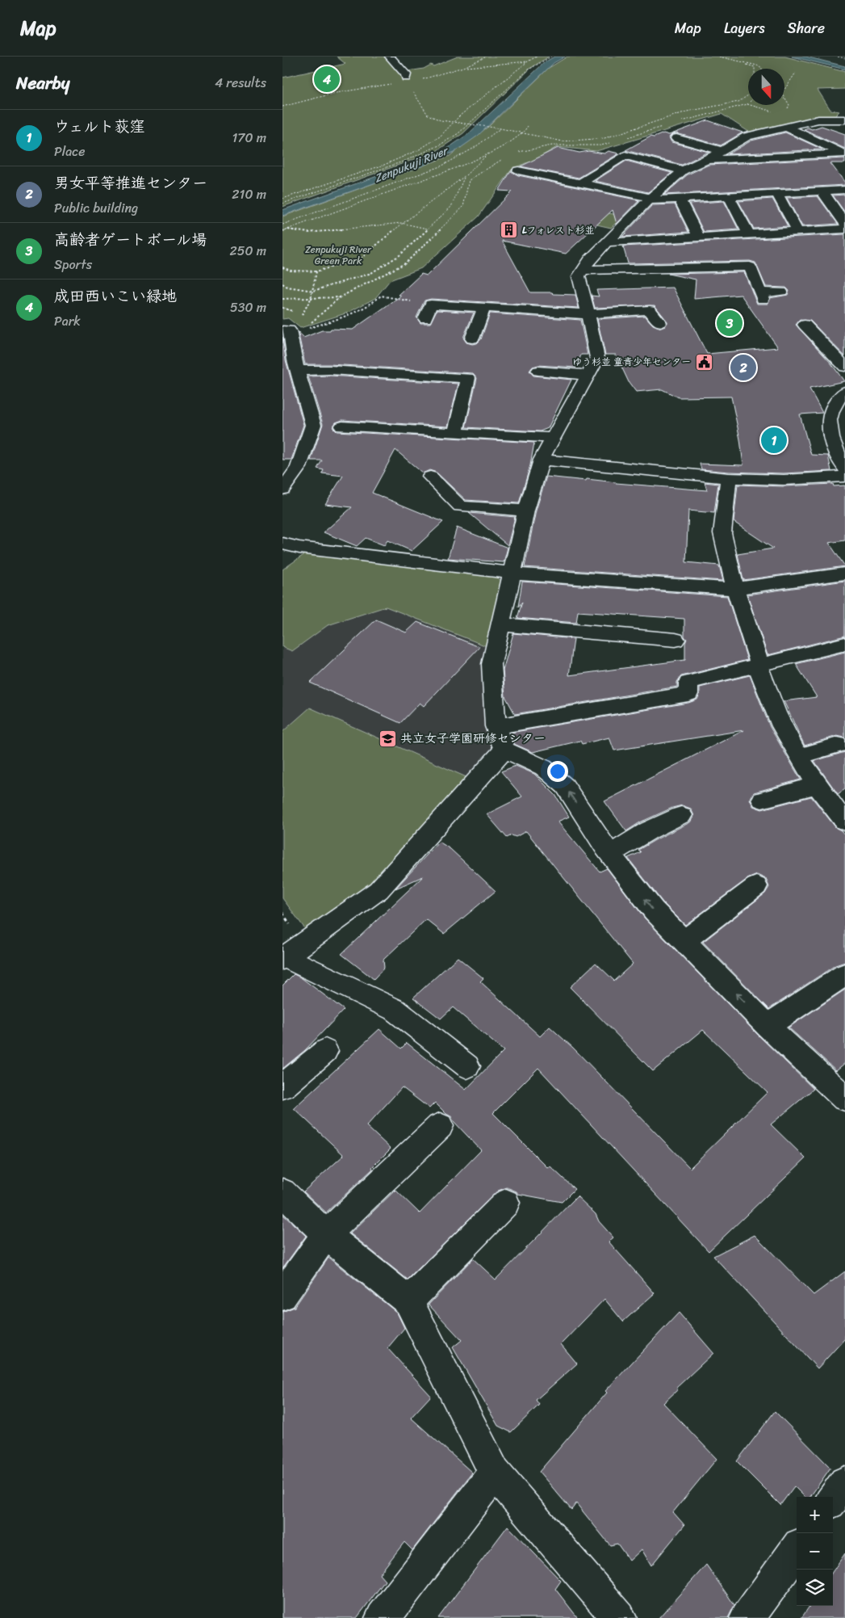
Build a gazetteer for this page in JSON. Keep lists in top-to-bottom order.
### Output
{
  "water": ["Zenpukuji River"],
  "parks": ["Zenpukuji River Green Park"],
  "places": {
    "building": ["Lフォレスト杉並"],
    "public building": ["ゆう杉並 童青少年センター"],
    "school or university": ["共立女子学園研修センター"]
  },
  "north": "bottom",
  "page": {
    "header": "Map",
    "nav": ["Map", "Layers", "Share"],
    "heading": ["Nearby", "4 results"],
    "pins": [
      "4",
      "3",
      "2",
      "1"
    ],
    "list": [
      {
        "mark": "1",
        "name": "ウェルト荻窪",
        "note": "Place",
        "value": "170 m"
      },
      {
        "mark": "2",
        "name": "男女平等推進センター",
        "note": "Public building",
        "value": "210 m"
      },
      {
        "mark": "3",
        "name": "高齢者ゲートボール場",
        "note": "Sports",
        "value": "250 m"
      },
      {
        "mark": "4",
        "name": "成田西いこい緑地",
        "note": "Park",
        "value": "530 m"
      }
    ],
    "map_buttons": ["+", "−"]
  }
}
